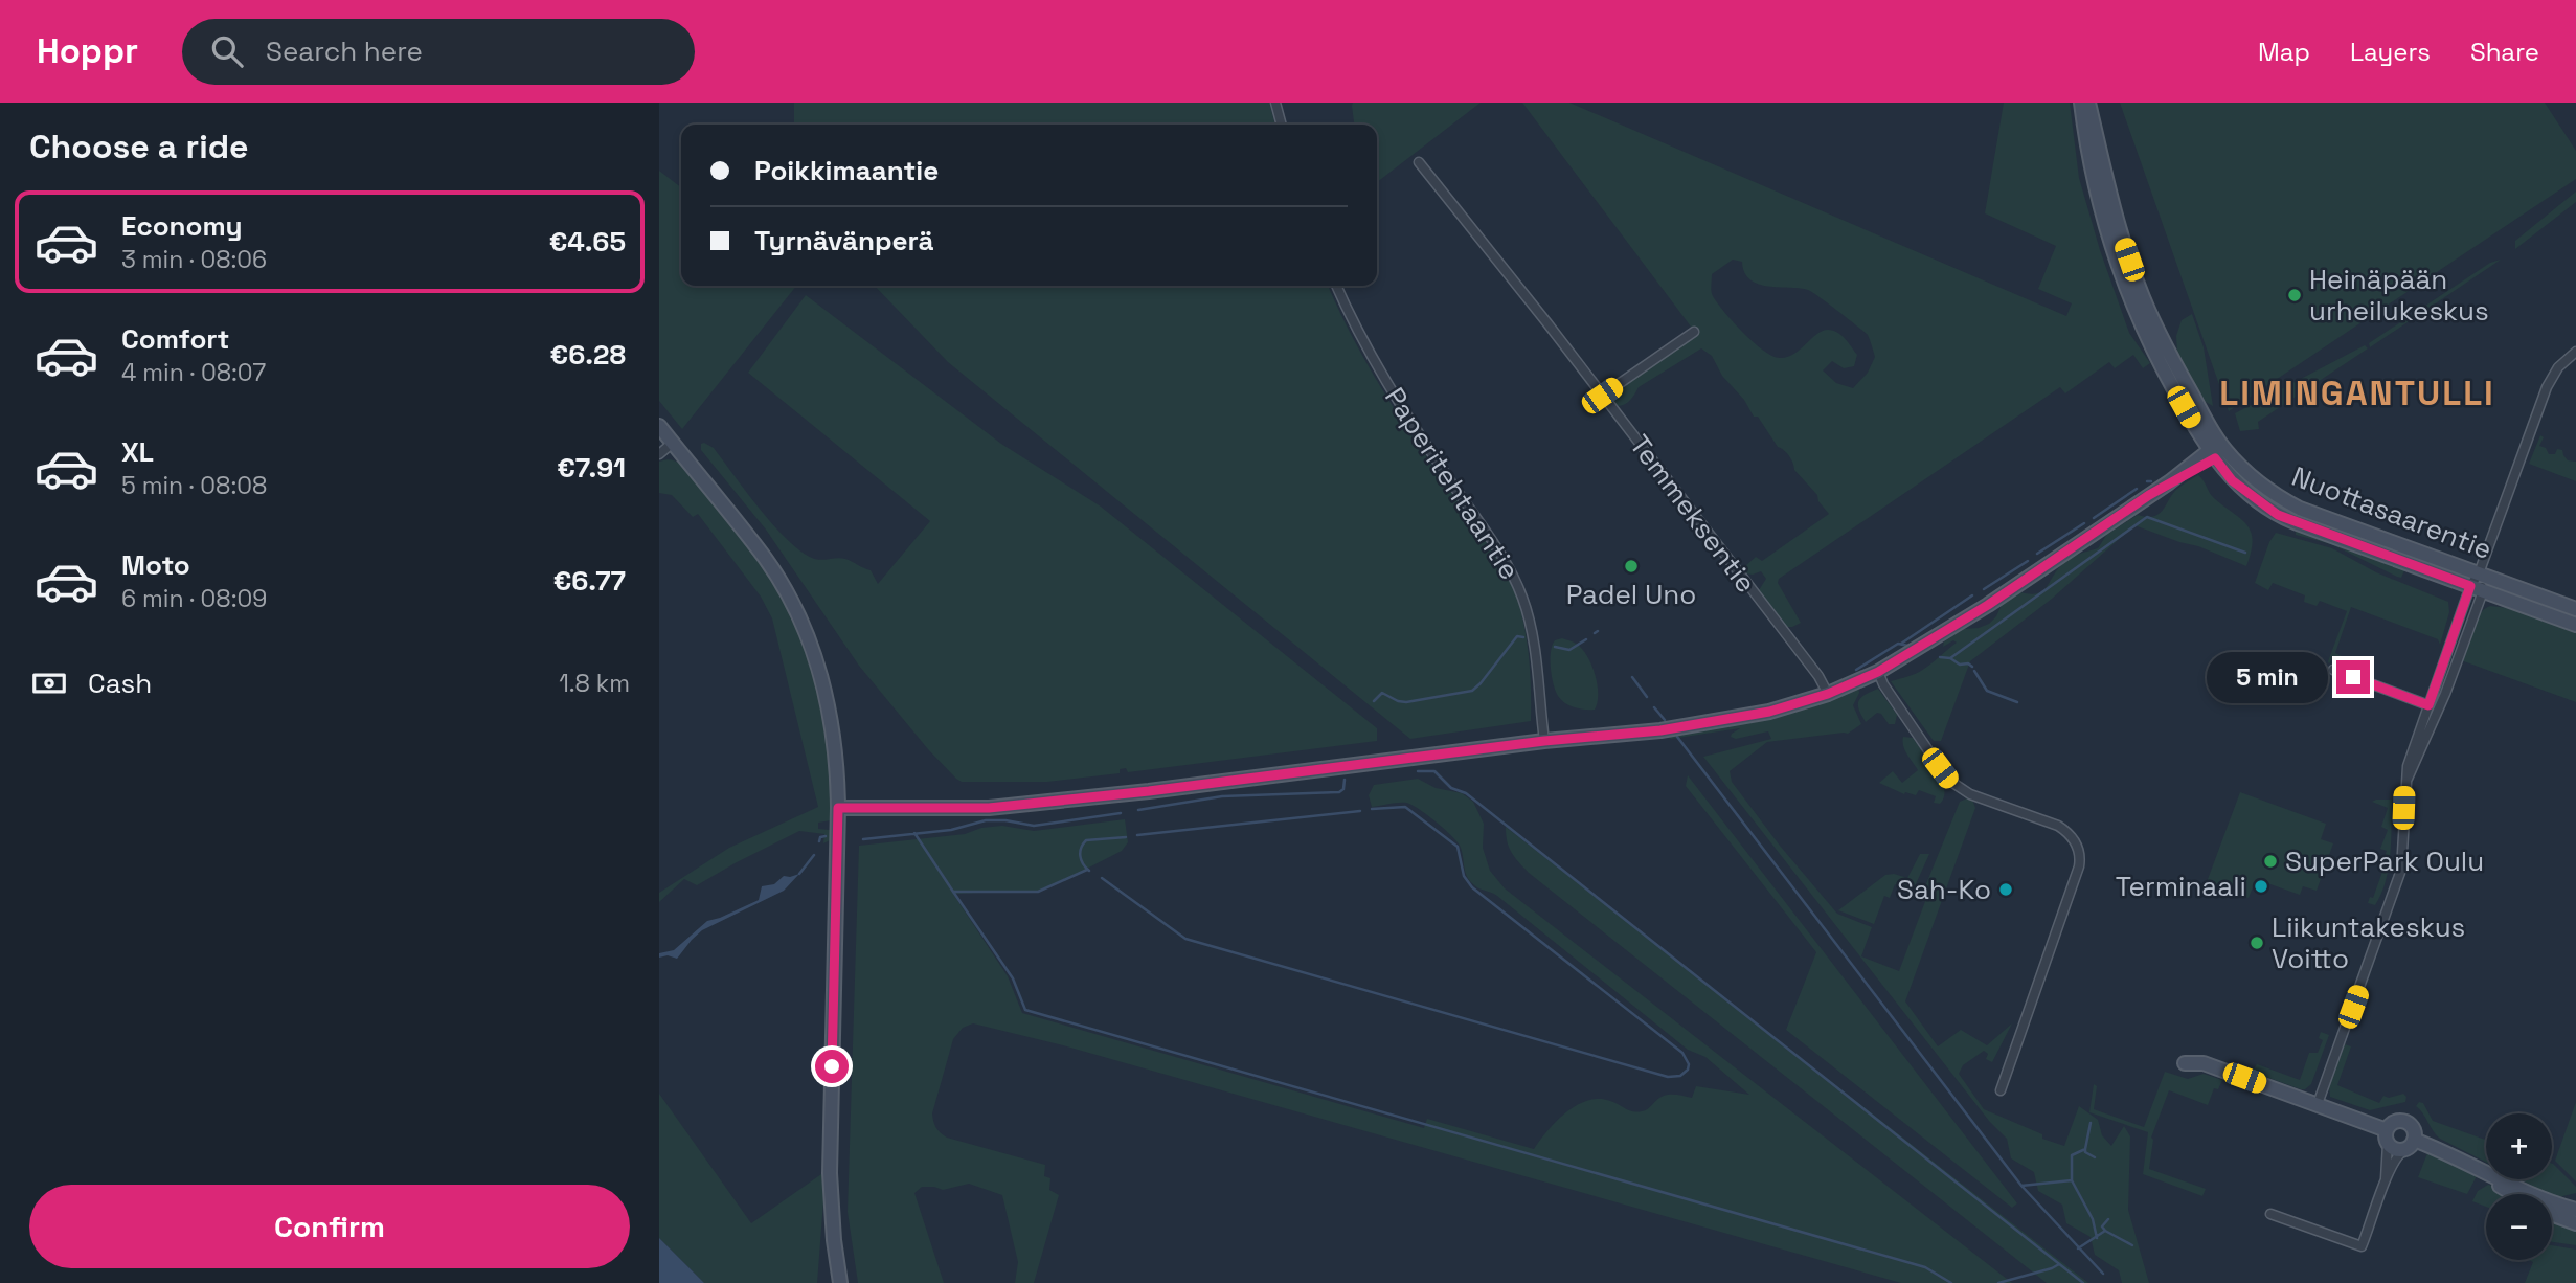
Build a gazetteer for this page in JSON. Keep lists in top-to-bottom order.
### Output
{
  "streets": {
    "main road": ["Nuottasaarentie"],
    "street": ["Paperitehtaantie", "Temmeksentie"]
  },
  "districts": ["LIMINGANTULLI"],
  "places": [
    "Heinäpään urheilukeskus",
    "Padel Uno",
    "SuperPark Oulu",
    "Terminaali",
    "Sah-Ko",
    "Liikuntakeskus Voitto"
  ],
  "page": {
    "header": "Hoppr",
    "search": "Search here",
    "nav": ["Map", "Layers", "Share"],
    "heading": "Choose a ride",
    "banner": ["Poikkimaantie", "Tyrnävänperä"],
    "list": [
      {
        "name": "Economy",
        "note": "3 min · 08:06",
        "value": "€4.65"
      },
      {
        "name": "Comfort",
        "note": "4 min · 08:07",
        "value": "€6.28"
      },
      {
        "name": "XL",
        "note": "5 min · 08:08",
        "value": "€7.91"
      },
      {
        "name": "Moto",
        "note": "6 min · 08:09",
        "value": "€6.77"
      }
    ],
    "pay": ["Cash", "1.8 km"],
    "bubble": "5 min",
    "map_buttons": ["+", "−"],
    "buttons": "Confirm"
  }
}
